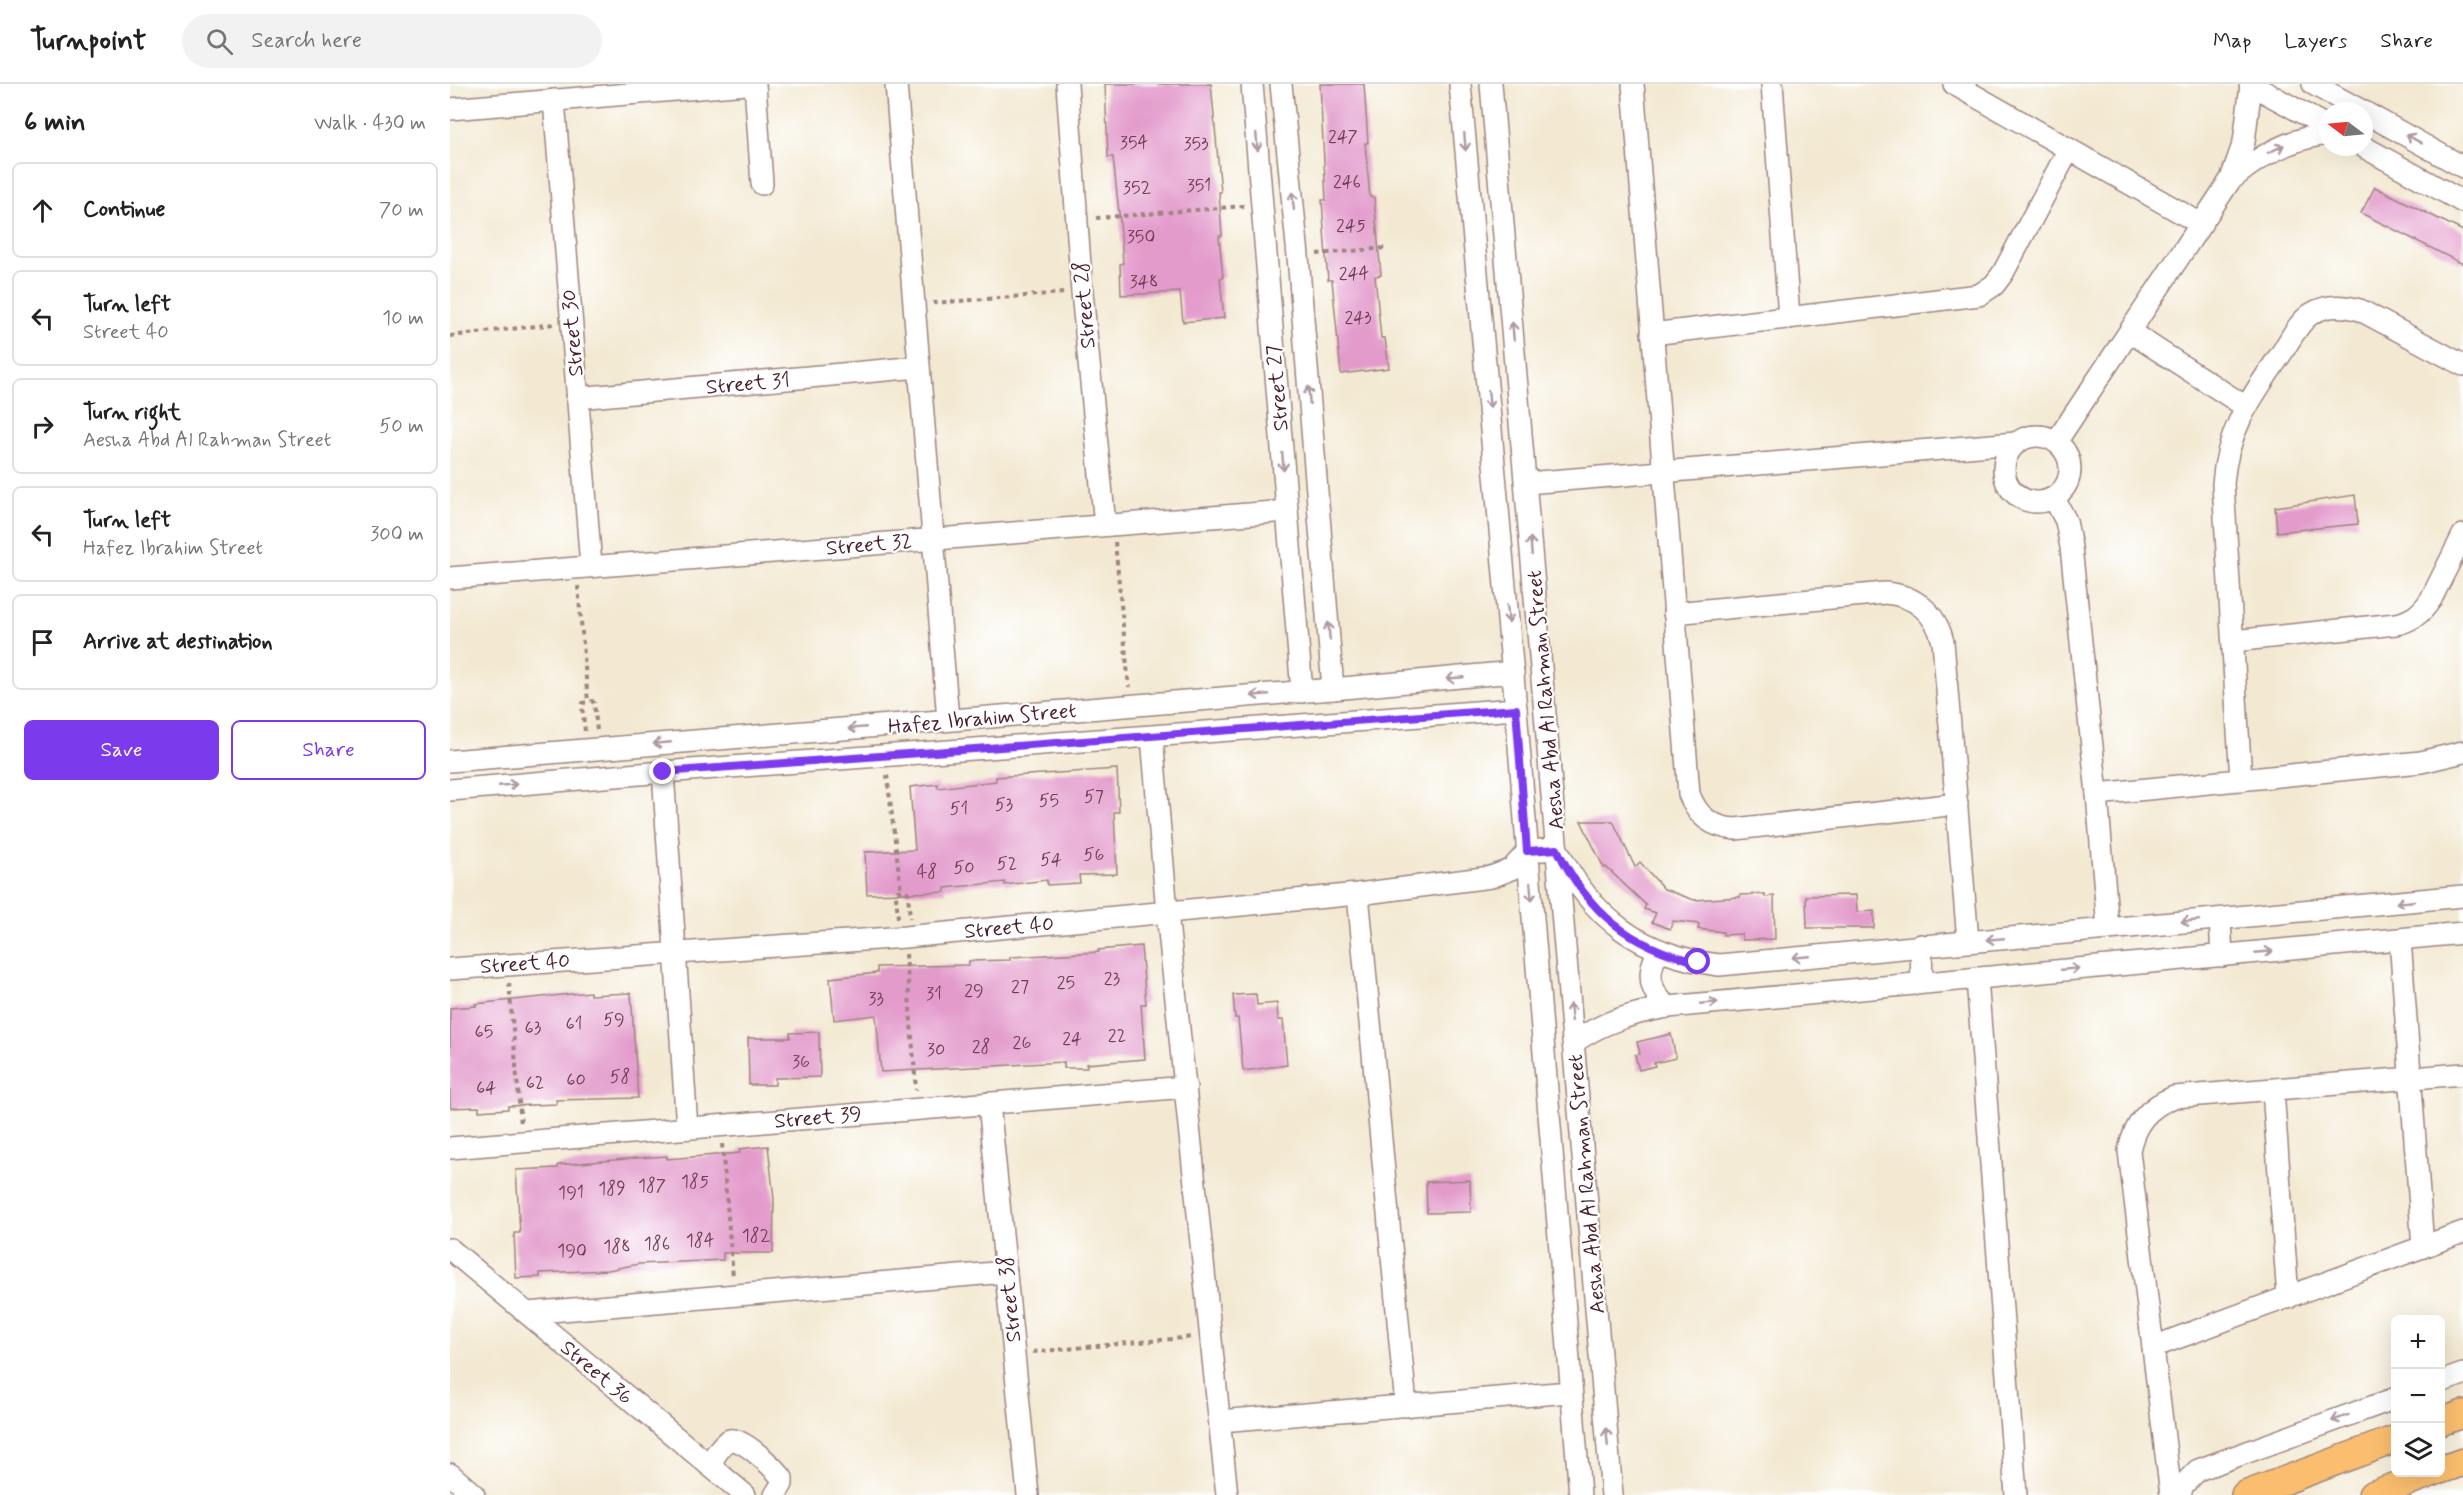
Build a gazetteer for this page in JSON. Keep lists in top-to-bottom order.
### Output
{
  "streets": {
    "street": [
      "Street 28",
      "Street 30",
      "Street 31",
      "Street 27",
      "Street 32",
      "Aesha Abd Al Rahman Street",
      "Hafez Ibrahim Street",
      "Street 40",
      "Street 39",
      "Street 38",
      "Street 36"
    ]
  },
  "crossings": [
    ["Street 28", "Street 32"],
    ["Street 30", "Street 31"],
    ["Street 30", "Street 32"],
    ["Street 27", "Street 32"],
    ["Street 27", "Hafez Ibrahim Street"],
    ["Aesha Abd Al Rahman Street", "Hafez Ibrahim Street"],
    ["Aesha Abd Al Rahman Street", "Street 40"],
    ["Street 39", "Street 38"]
  ],
  "house_numbers": [
    "247",
    "354",
    "353",
    "246",
    "351",
    "352",
    "245",
    "350",
    "244",
    "348",
    "243",
    "57",
    "55",
    "53",
    "51",
    "56",
    "54",
    "52",
    "50",
    "48",
    "23",
    "25",
    "27",
    "29",
    "31",
    "33",
    "59",
    "61",
    "63",
    "65",
    "22",
    "24",
    "26",
    "28",
    "30",
    "36",
    "58",
    "60",
    "62",
    "64",
    "185",
    "187",
    "189",
    "191",
    "182",
    "184",
    "186",
    "188",
    "190"
  ],
  "north": "left",
  "page": {
    "header": "Turnpoint",
    "search": "Search here",
    "nav": ["Map", "Layers", "Share"],
    "heading": ["6 min", "Walk · 430 m"],
    "list": [
      ["Continue", "70 m"],
      ["Turn left", "Street 40", "10 m"],
      ["Turn right", "Aesha Abd Al Rahman Street", "50 m"],
      ["Turn left", "Hafez Ibrahim Street", "300 m"],
      "Arrive at destination"
    ],
    "buttons": ["Save", "Share"],
    "map_buttons": ["+", "−"]
  }
}
